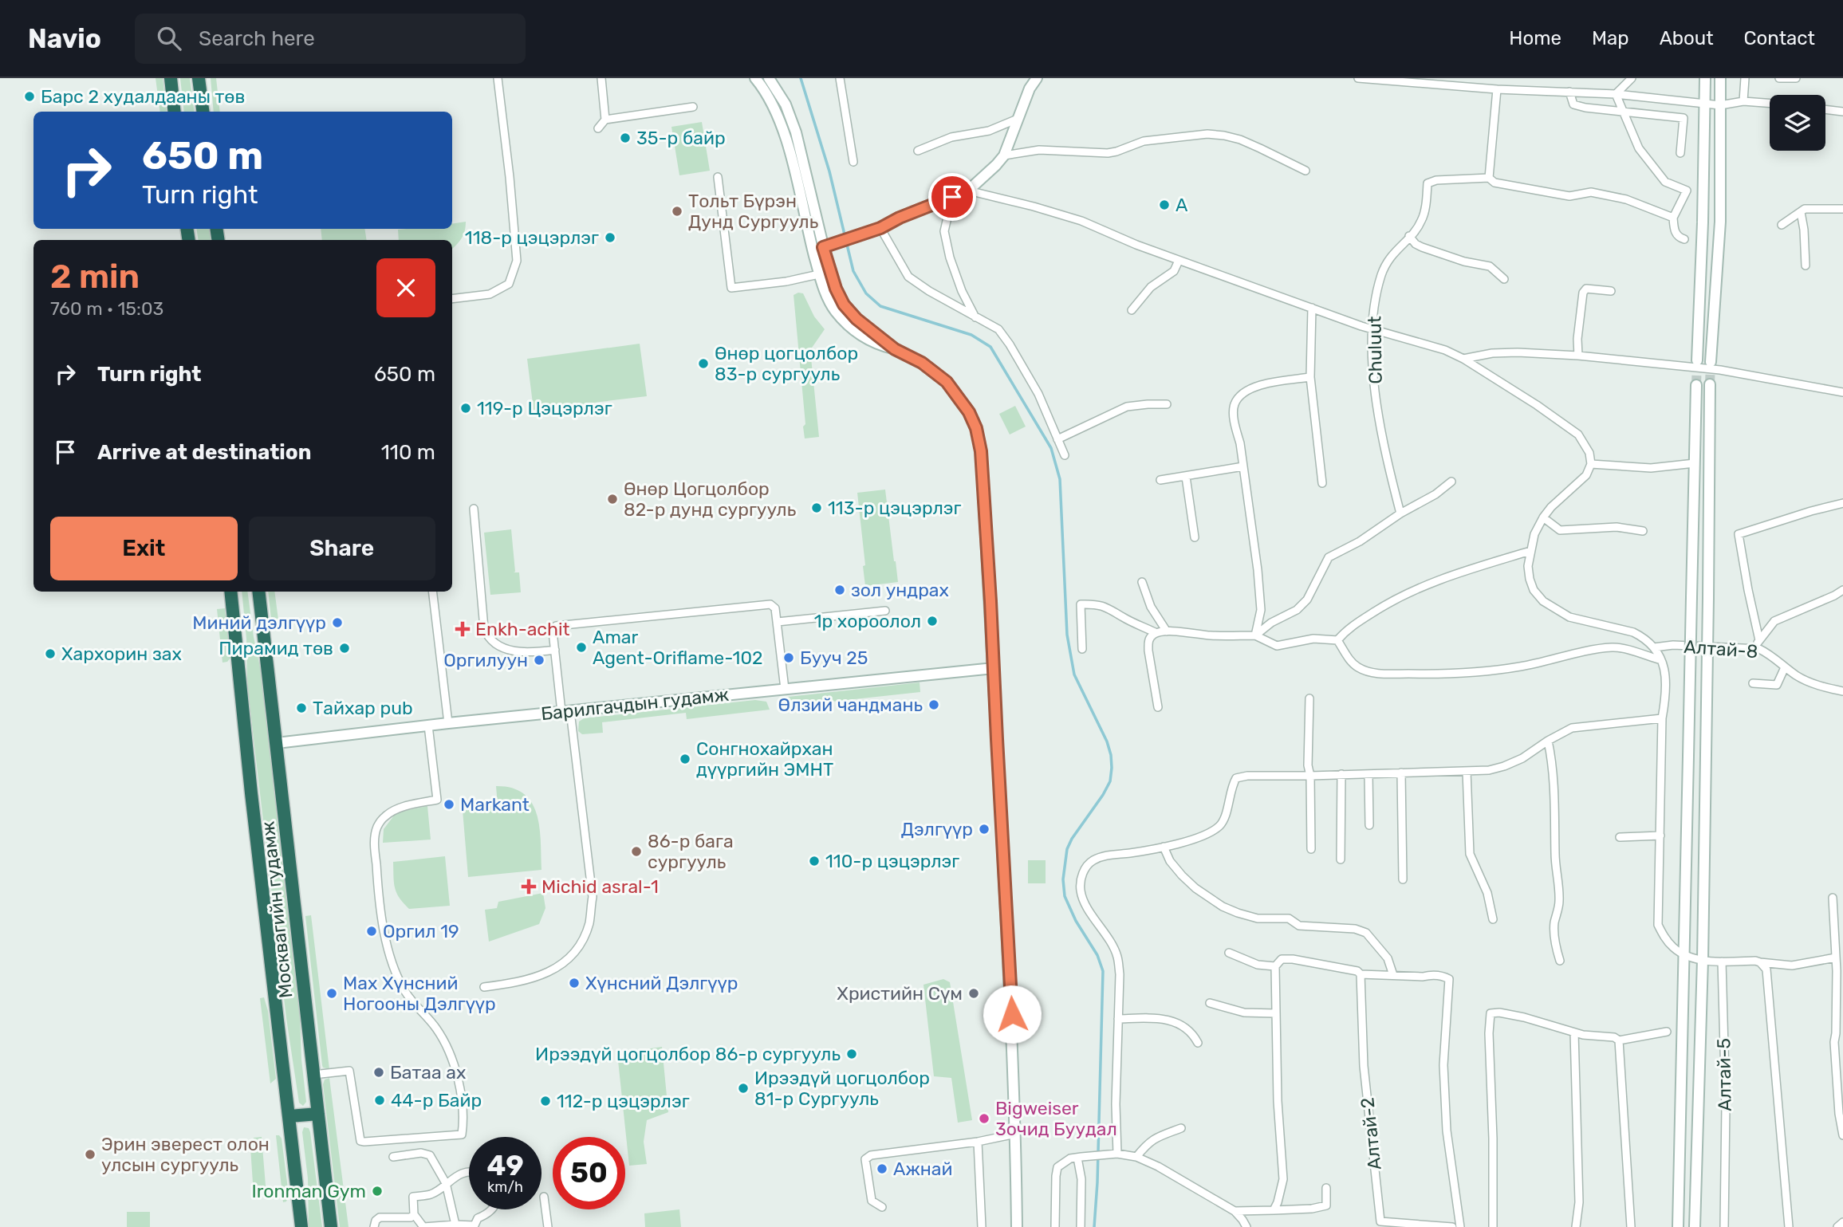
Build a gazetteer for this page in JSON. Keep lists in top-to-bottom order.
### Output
{
  "streets": {
    "highway": ["Москвагийн гудамж"],
    "main road": ["Барилгачдын гудамж"],
    "street": [
      "Chuluut",
      "Алтай-8",
      "Алтай-5",
      "Алтай-2"
    ]
  },
  "crossings": [
    ["Барилгачдын гудамж", "Москвагийн гудамж"]
  ],
  "places": {
    "other": [
      "Барс 2 худалдааны төв",
      "35-р байр",
      "A",
      "Тольт Бүрэн Дунд Сургууль",
      "118-р цэцэрлэг",
      "Өнөр цогцолбор 83-р сургууль",
      "119-р Цэцэрлэг",
      "Өнөр Цогцолбор 82-р дунд сургууль",
      "113-р цэцэрлэг",
      "зол ундрах",
      "1р хороолол",
      "Миний дэлгүүр",
      "Amar Agent-Oriflame-102",
      "Пирамид төв",
      "Хархорин зах",
      "Бууч 25",
      "Оргилуун",
      "Өлзий чандмань",
      "Тайхар pub",
      "Сонгнохайрхан дүүргийн ЭМНТ",
      "Markant",
      "Дэлгүүр",
      "86-р бага сургууль",
      "110-р цэцэрлэг",
      "Оргил 19",
      "Хүнсний Дэлгүүр",
      "Мах Хүнсний Ногооны Дэлгүүр",
      "Христийн Сүм",
      "Ирээдүй цогцолбор 86-р сургууль",
      "Батаа ах",
      "Ирээдүй цогцолбор 81-р Сургууль",
      "44-р Байр",
      "112-р цэцэрлэг",
      "Bigweiser 3очид Буудал",
      "Эрин эверест олон улсын сургууль",
      "Ажнай",
      "Ironman Gym"
    ],
    "health": ["Enkh-achit", "Michid asral-1"]
  },
  "page": {
    "header": "Navio",
    "search": "Search here",
    "nav": [
      "Home",
      "Map",
      "About",
      "Contact"
    ],
    "turn": ["650 m", "Turn right"],
    "heading": ["2 min", "760 m · 15:03"],
    "list": [
      {
        "name": "Turn right",
        "value": "650 m"
      },
      {
        "name": "Arrive at destination",
        "value": "110 m"
      }
    ],
    "buttons": ["Exit", "Share"],
    "speed": "49 km/h",
    "limit": "50"
  }
}
